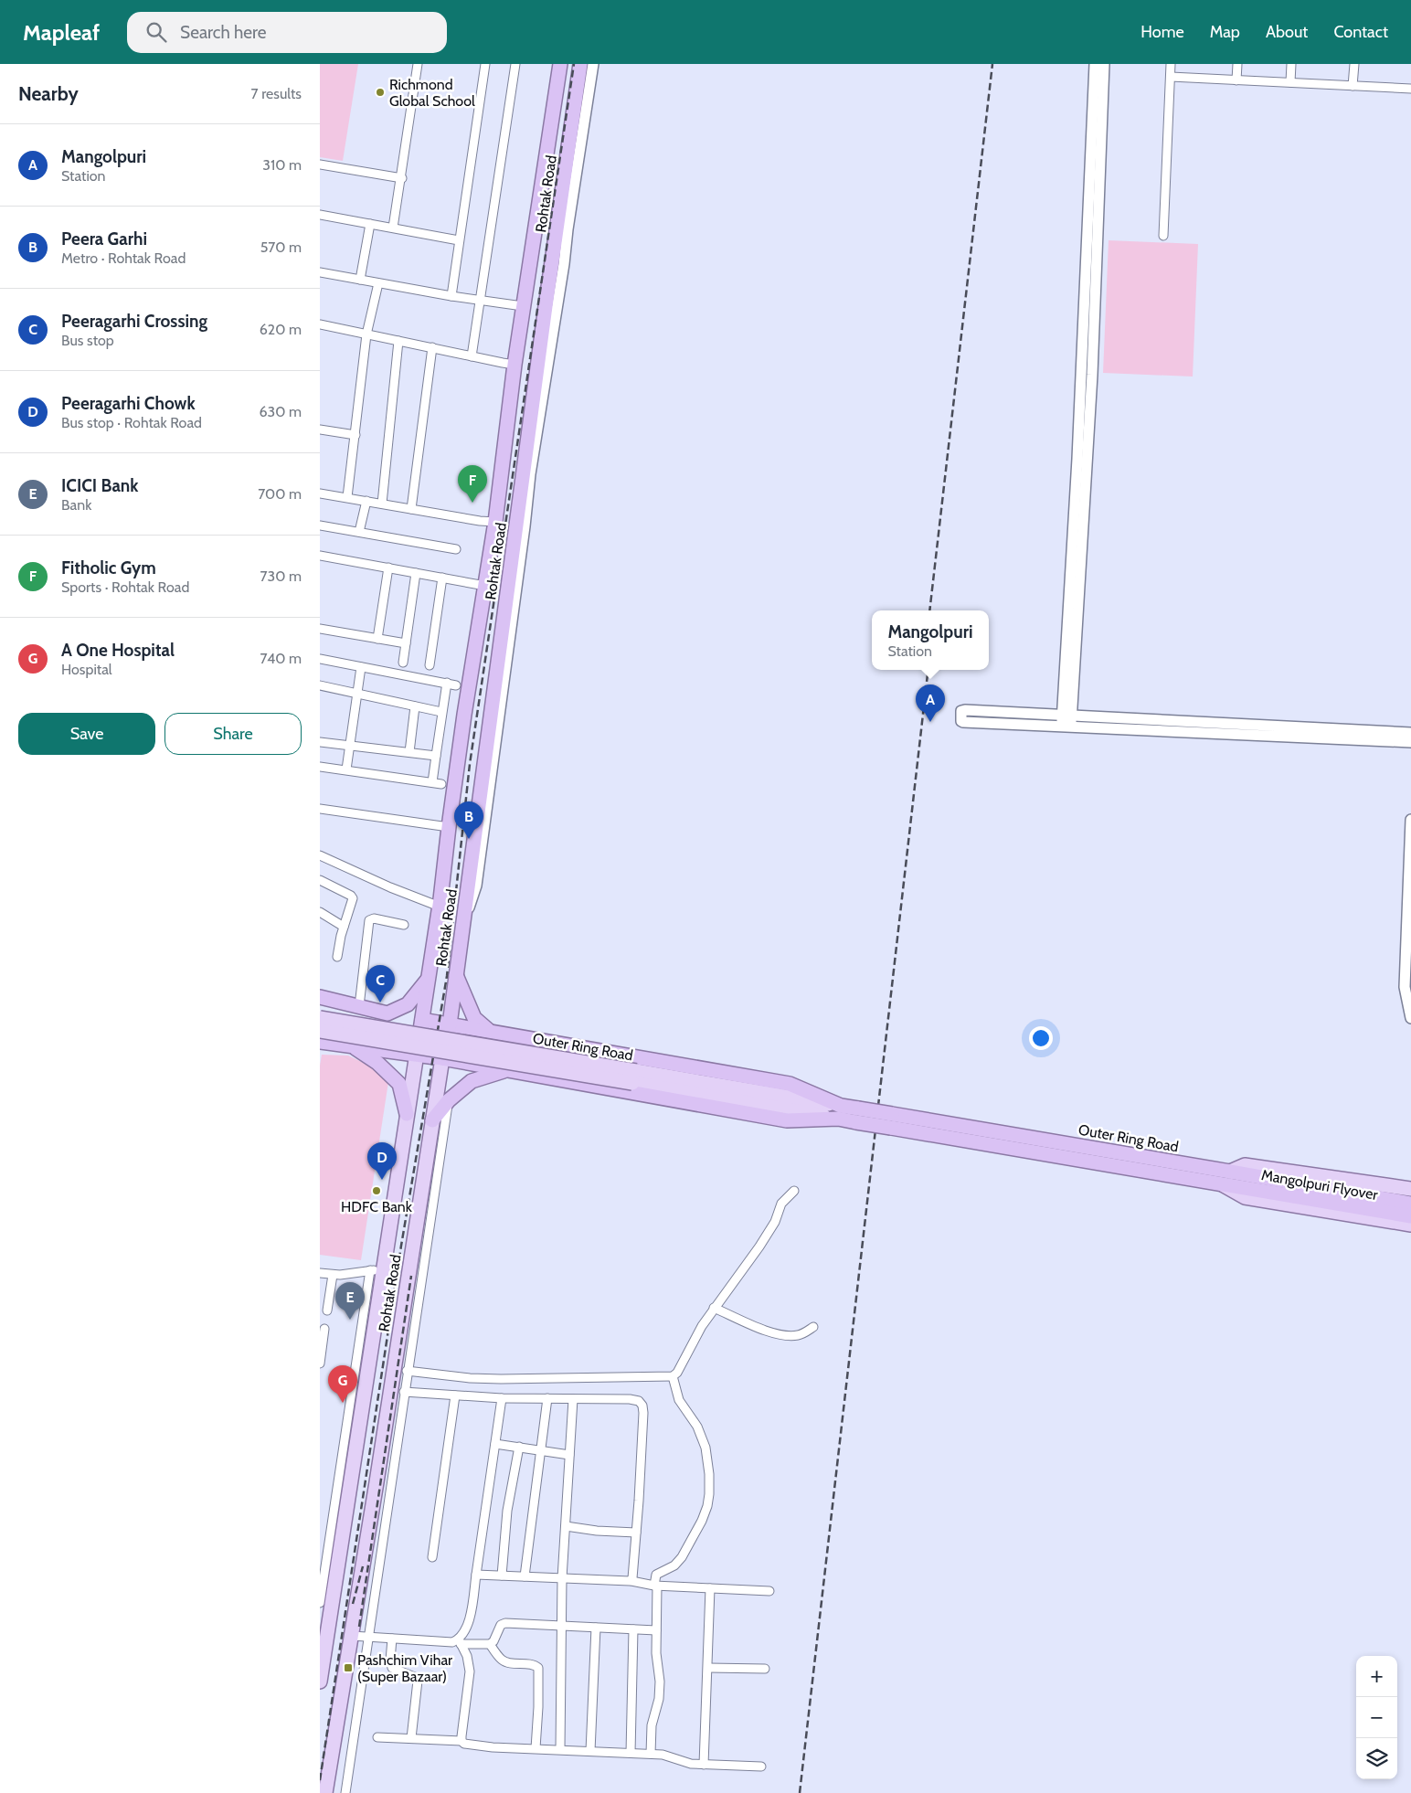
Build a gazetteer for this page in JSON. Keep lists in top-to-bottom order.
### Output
{
  "streets": {
    "highway": ["Rohtak Road", "Outer Ring Road", "Mangolpuri Flyover"]
  },
  "crossings": [
    ["Rohtak Road", "Outer Ring Road"],
    ["Outer Ring Road", "Mangolpuri Flyover"]
  ],
  "places": {
    "other": ["Richmond Global School", "HDFC Bank"],
    "transit": ["Pashchim Vihar (Super Bazaar)"]
  },
  "page": {
    "header": "Mapleaf",
    "search": "Search here",
    "nav": [
      "Home",
      "Map",
      "About",
      "Contact"
    ],
    "heading": ["Nearby", "7 results"],
    "list": [
      {
        "mark": "A",
        "name": "Mangolpuri",
        "note": "Station",
        "value": "310 m"
      },
      {
        "mark": "B",
        "name": "Peera Garhi",
        "note": "Metro · Rohtak Road",
        "value": "570 m"
      },
      {
        "mark": "C",
        "name": "Peeragarhi Crossing",
        "note": "Bus stop",
        "value": "620 m"
      },
      {
        "mark": "D",
        "name": "Peeragarhi Chowk",
        "note": "Bus stop · Rohtak Road",
        "value": "630 m"
      },
      {
        "mark": "E",
        "name": "ICICI Bank",
        "note": "Bank",
        "value": "700 m"
      },
      {
        "mark": "F",
        "name": "Fitholic Gym",
        "note": "Sports · Rohtak Road",
        "value": "730 m"
      },
      {
        "mark": "G",
        "name": "A One Hospital",
        "note": "Hospital",
        "value": "740 m"
      }
    ],
    "pins": [
      "F",
      "A",
      "B",
      "C",
      "D",
      "E",
      "G"
    ],
    "popup": ["Mangolpuri", "Station"],
    "buttons": ["Save", "Share"],
    "map_buttons": ["+", "−"]
  }
}
